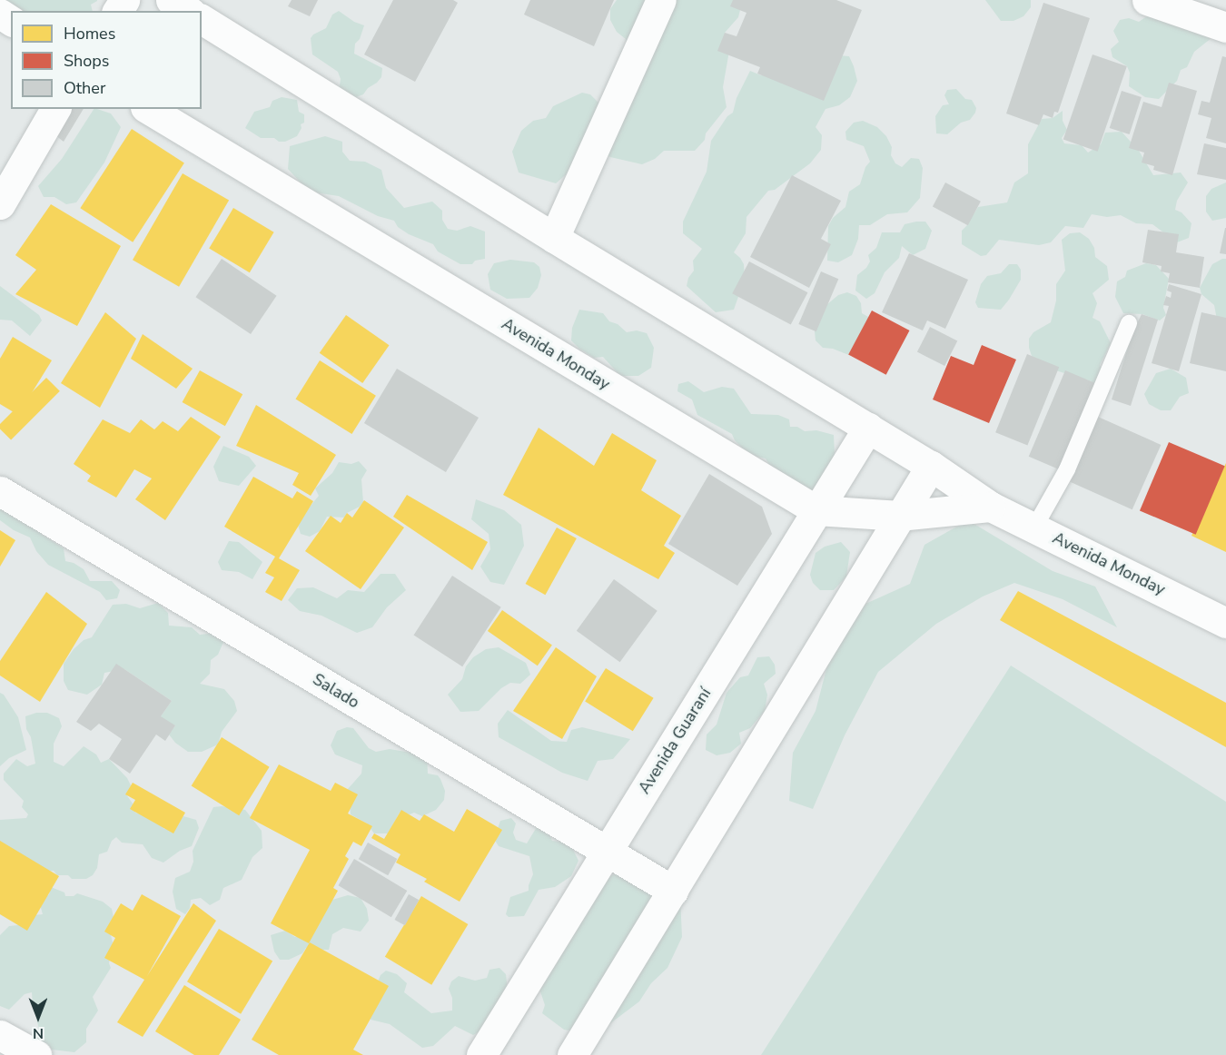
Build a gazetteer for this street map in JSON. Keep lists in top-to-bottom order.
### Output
{
  "streets": {
    "main road": ["Avenida Monday", "Salado", "Avenida Guaraní"]
  },
  "crossings": [
    ["Avenida Monday", "Avenida Guaraní"],
    ["Salado", "Avenida Guaraní"]
  ],
  "legend": ["Homes", "Shops", "Other"],
  "north": "bottom"
}
